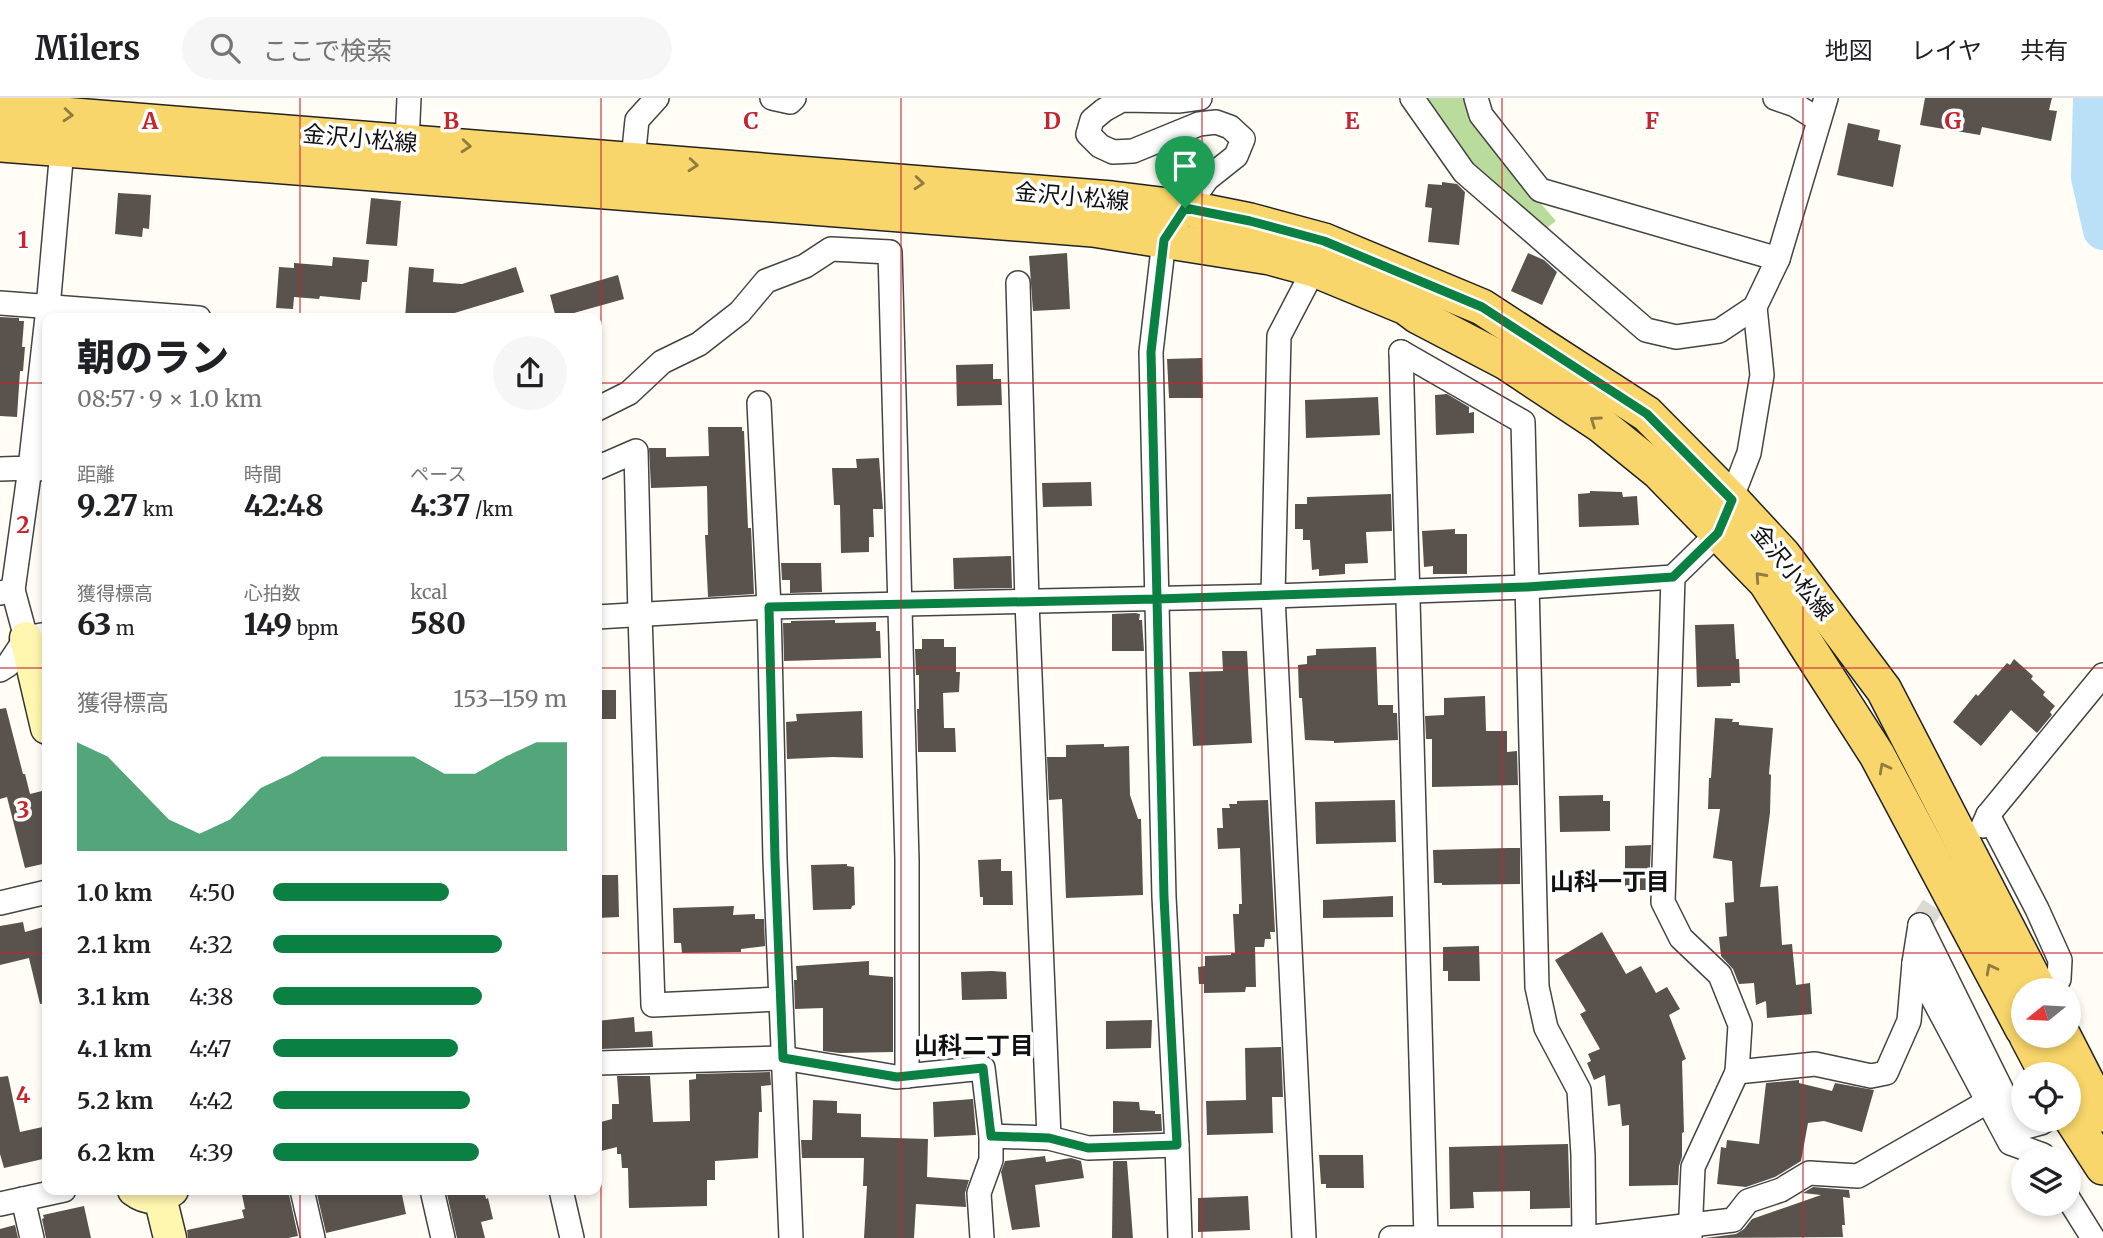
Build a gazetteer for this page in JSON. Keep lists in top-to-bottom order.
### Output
{
  "streets": {
    "main road": ["金沢小松線"]
  },
  "districts": ["山科一丁目", "山科二丁目"],
  "north": "left",
  "page": {
    "header": "Milers",
    "search": "ここで検索",
    "nav": ["地図", "レイヤ", "共有"],
    "heading": ["朝のラン", "08:57 · 9 × 1.0 km"],
    "stats": [
      ["距離", "9.27 km"],
      ["時間", "42:48"],
      ["ペース", "4:37 /km"],
      ["獲得標高", "63 m"],
      ["心拍数", "149 bpm"],
      ["kcal", "580"]
    ],
    "chart": ["獲得標高", "153–159 m"],
    "list": [
      {
        "name": "1.0 km",
        "note": "4:50"
      },
      {
        "name": "2.1 km",
        "note": "4:32"
      },
      {
        "name": "3.1 km",
        "note": "4:38"
      },
      {
        "name": "4.1 km",
        "note": "4:47"
      },
      {
        "name": "5.2 km",
        "note": "4:42"
      },
      {
        "name": "6.2 km",
        "note": "4:39"
      }
    ]
  },
  "grid": {
    "columns": [
      "A",
      "B",
      "C",
      "D",
      "E",
      "F",
      "G"
    ],
    "rows": [
      "1",
      "2",
      "3",
      "4"
    ]
  }
}
